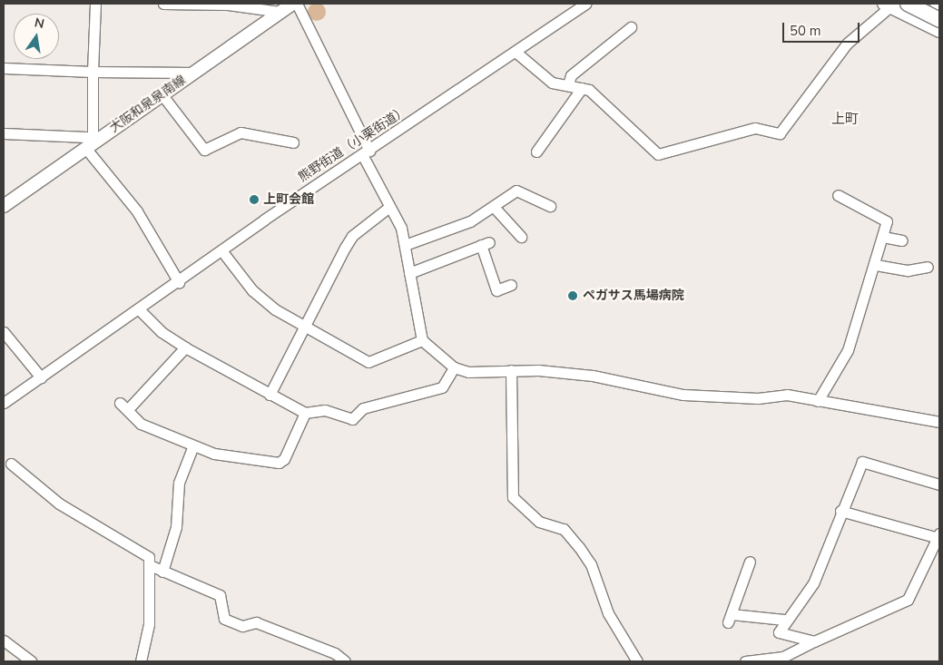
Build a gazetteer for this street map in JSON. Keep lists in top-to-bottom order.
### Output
{
  "streets": {
    "main road": ["大阪和泉泉南線"],
    "street": ["熊野街道（小栗街道）"]
  },
  "districts": ["上町"],
  "places": ["上町会館", "ペガサス馬場病院"],
  "scale_bar": "50 m",
  "north": "top"
}
